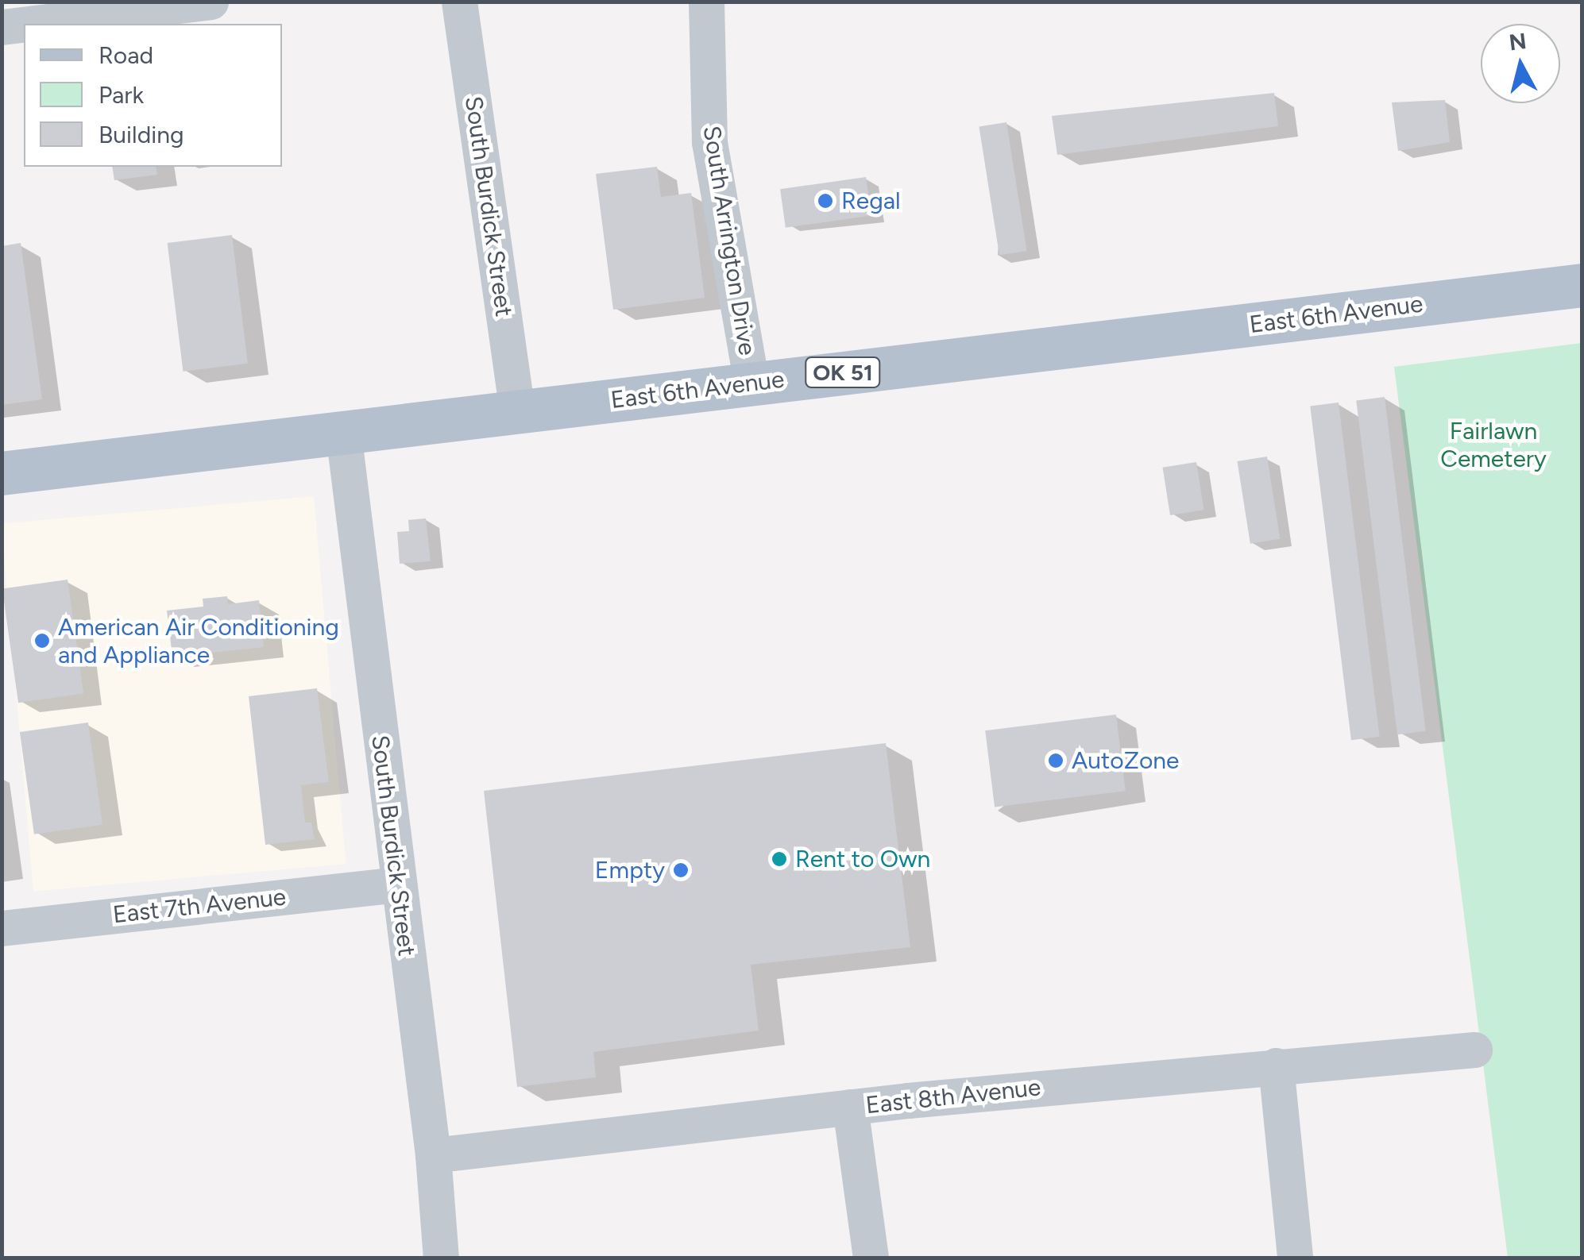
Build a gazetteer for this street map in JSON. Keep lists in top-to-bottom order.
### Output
{
  "streets": {
    "main road": ["East 6th Avenue", "OK 51"],
    "street": [
      "South Burdick Street",
      "South Arrington Drive",
      "East 7th Avenue",
      "East 8th Avenue"
    ]
  },
  "crossings": [
    ["South Burdick Street", "East 6th Avenue"],
    ["South Burdick Street", "East 7th Avenue"],
    ["South Burdick Street", "East 8th Avenue"],
    ["South Arrington Drive", "East 6th Avenue"]
  ],
  "parks": ["Fairlawn Cemetery"],
  "places": [
    "Regal",
    "American Air Conditioning and Appliance",
    "AutoZone",
    "Rent to Own",
    "Empty"
  ],
  "legend": ["Road", "Park", "Building"],
  "north": "top"
}
